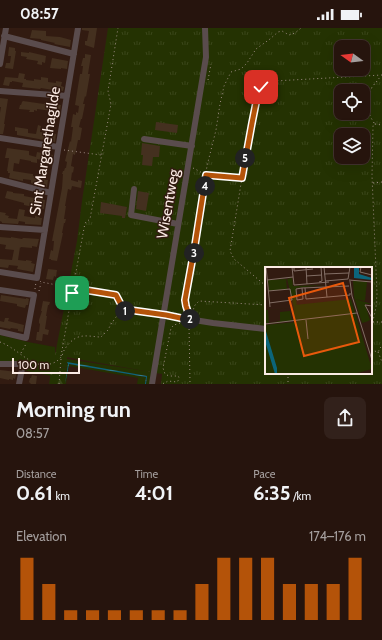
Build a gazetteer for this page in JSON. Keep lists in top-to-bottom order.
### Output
{
  "streets": {
    "street": ["Sint Margarethagilde", "Wisentweg"]
  },
  "scale_bar": "100 m",
  "north": "left",
  "page": {
    "status": "08:57",
    "pins": [
      "5",
      "4",
      "3",
      "1",
      "2"
    ],
    "scale": "100 m",
    "heading": ["Morning run", "08:57"],
    "stats": [
      ["Distance", "0.61 km"],
      ["Time", "4:01"],
      ["Pace", "6:35 /km"]
    ],
    "chart": ["Elevation", "174–176 m"]
  }
}
